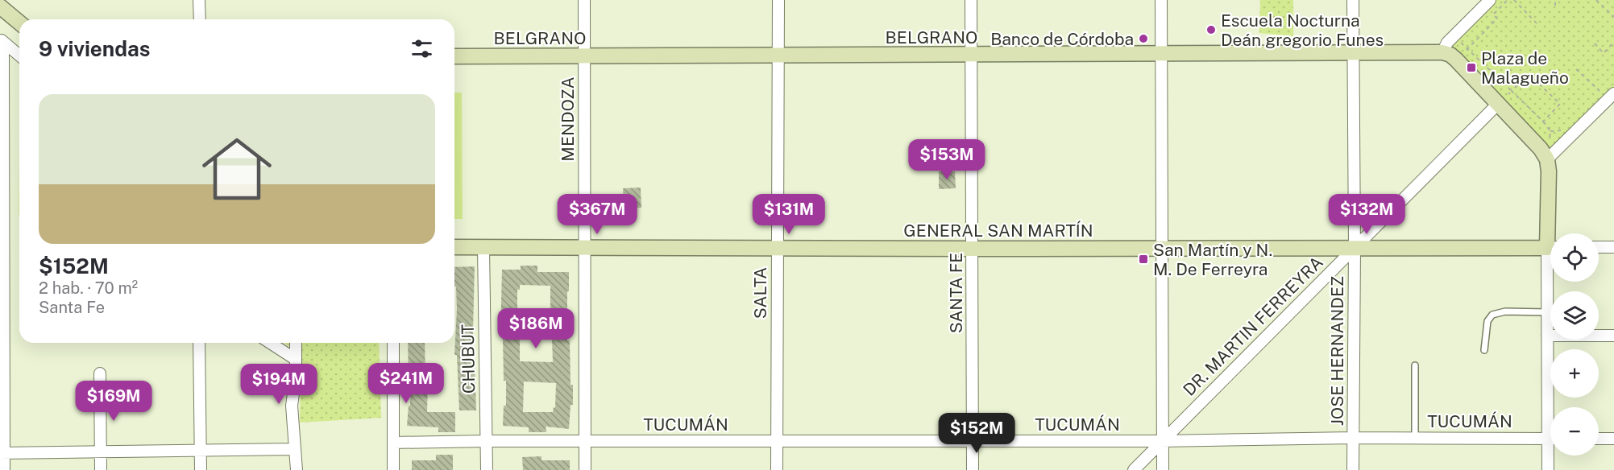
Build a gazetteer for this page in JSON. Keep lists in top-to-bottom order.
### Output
{
  "streets": {
    "main road": ["BELGRANO", "GENERAL SAN MARTÍN"],
    "street": [
      "MENDOZA",
      "SALTA",
      "SANTA FE",
      "DR. MARTIN FERREYRA",
      "JOSE HERNANDEZ",
      "CHUBUT",
      "TUCUMÁN"
    ]
  },
  "crossings": [
    ["BELGRANO", "MENDOZA"],
    ["BELGRANO", "SALTA"],
    ["BELGRANO", "SANTA FE"],
    ["BELGRANO", "JOSE HERNANDEZ"],
    ["MENDOZA", "GENERAL SAN MARTÍN"],
    ["MENDOZA", "TUCUMÁN"],
    ["GENERAL SAN MARTÍN", "SALTA"],
    ["GENERAL SAN MARTÍN", "SANTA FE"],
    ["GENERAL SAN MARTÍN", "DR. MARTIN FERREYRA"],
    ["GENERAL SAN MARTÍN", "JOSE HERNANDEZ"],
    ["GENERAL SAN MARTÍN", "CHUBUT"],
    ["SALTA", "TUCUMÁN"],
    ["SANTA FE", "TUCUMÁN"],
    ["DR. MARTIN FERREYRA", "JOSE HERNANDEZ"],
    ["DR. MARTIN FERREYRA", "TUCUMÁN"],
    ["JOSE HERNANDEZ", "TUCUMÁN"],
    ["CHUBUT", "TUCUMÁN"]
  ],
  "places": {
    "other": ["Escuela Nocturna Deán gregorio Funes", "Banco de Córdoba"],
    "transit": ["Plaza de Malagueño", "San Martín y N. M. De Ferreyra"]
  },
  "page": {
    "heading": "9 viviendas",
    "list": [
      {
        "name": "$152M",
        "note": "2 hab. · 70 m² · Santa Fe"
      }
    ],
    "price": [
      "$153M",
      "$367M",
      "$131M",
      "$132M",
      "$186M",
      "$241M",
      "$194M",
      "$169M",
      "$152M"
    ],
    "map_buttons": ["+", "−"]
  }
}
